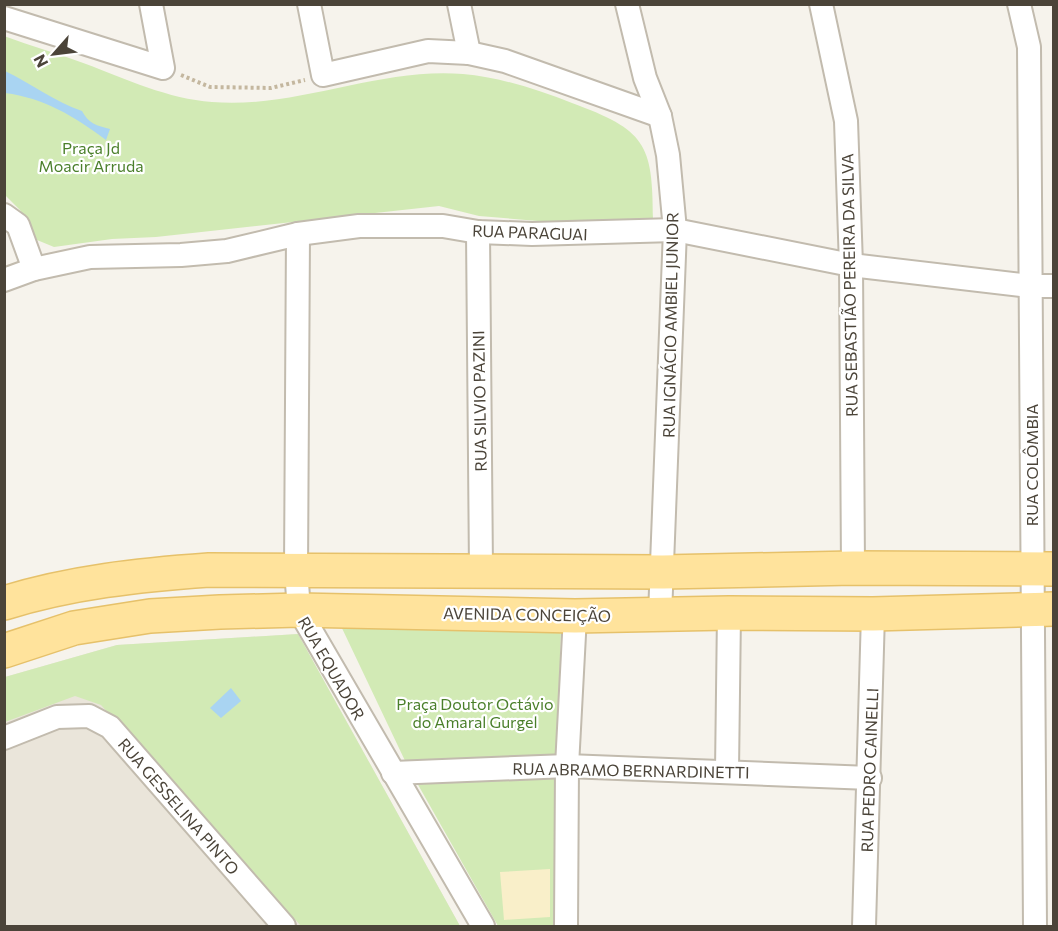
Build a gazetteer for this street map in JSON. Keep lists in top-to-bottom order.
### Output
{
  "streets": {
    "main road": ["AVENIDA CONCEIÇÃO"],
    "street": [
      "RUA PARAGUAI",
      "RUA SEBASTIÃO PEREIRA DA SILVA",
      "RUA IGNÁCIO AMBIEL JUNIOR",
      "RUA SILVIO PAZINI",
      "RUA COLÔMBIA",
      "RUA EQUADOR",
      "RUA ABRAMO BERNARDINETTI",
      "RUA PEDRO CAINELLI",
      "RUA GESSELINA PINTO"
    ]
  },
  "crossings": [
    ["RUA PARAGUAI", "RUA SEBASTIÃO PEREIRA DA SILVA"],
    ["RUA PARAGUAI", "RUA IGNÁCIO AMBIEL JUNIOR"],
    ["RUA PARAGUAI", "RUA SILVIO PAZINI"],
    ["RUA PARAGUAI", "RUA COLÔMBIA"],
    ["RUA PARAGUAI", "RUA EQUADOR"],
    ["RUA IGNÁCIO AMBIEL JUNIOR", "AVENIDA CONCEIÇÃO"],
    ["RUA COLÔMBIA", "AVENIDA CONCEIÇÃO"],
    ["AVENIDA CONCEIÇÃO", "RUA EQUADOR"],
    ["AVENIDA CONCEIÇÃO", "RUA PEDRO CAINELLI"],
    ["RUA EQUADOR", "RUA ABRAMO BERNARDINETTI"],
    ["RUA ABRAMO BERNARDINETTI", "RUA PEDRO CAINELLI"]
  ],
  "parks": ["Praça Jd Moacir Arruda", "Praça Doutor Octávio do Amaral Gurgel"],
  "north": "bottom left"
}
